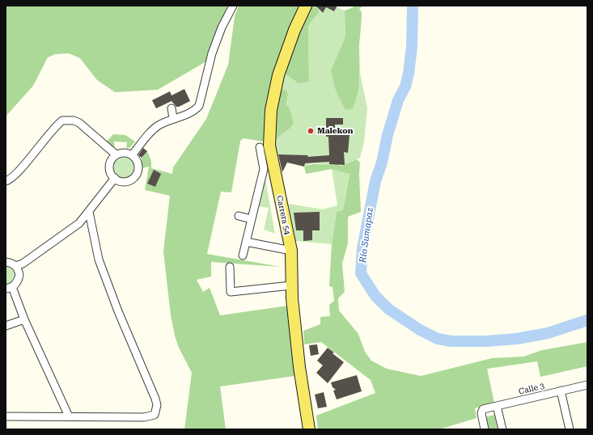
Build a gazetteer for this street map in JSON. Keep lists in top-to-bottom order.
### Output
{
  "streets": {
    "main road": ["Carrera 54"],
    "street": ["Calle 3"]
  },
  "water": ["Río Sumapaz"],
  "places": ["Malekon"]
}
